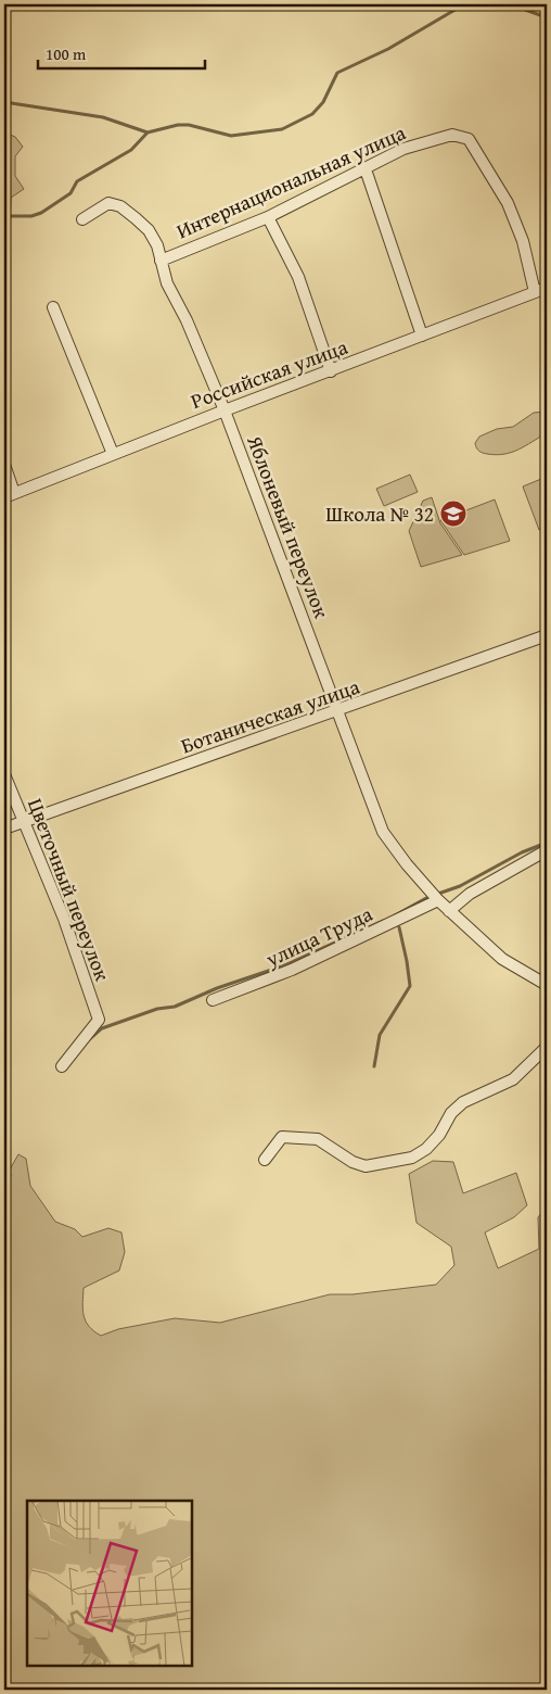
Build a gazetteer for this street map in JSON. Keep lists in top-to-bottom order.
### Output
{
  "streets": {
    "street": [
      "Интернациональная улица",
      "Российская улица",
      "Яблоневый переулок",
      "Ботаническая улица",
      "Цветочный переулок",
      "улица Труда"
    ]
  },
  "crossings": [
    ["Интернациональная улица", "Российская улица"],
    ["Интернациональная улица", "Яблоневый переулок"],
    ["Российская улица", "Яблоневый переулок"],
    ["Яблоневый переулок", "Ботаническая улица"],
    ["Яблоневый переулок", "улица Труда"],
    ["Ботаническая улица", "Цветочный переулок"]
  ],
  "places": {
    "school or university": ["Школа № 32"]
  },
  "scale_bar": "100 m"
}
